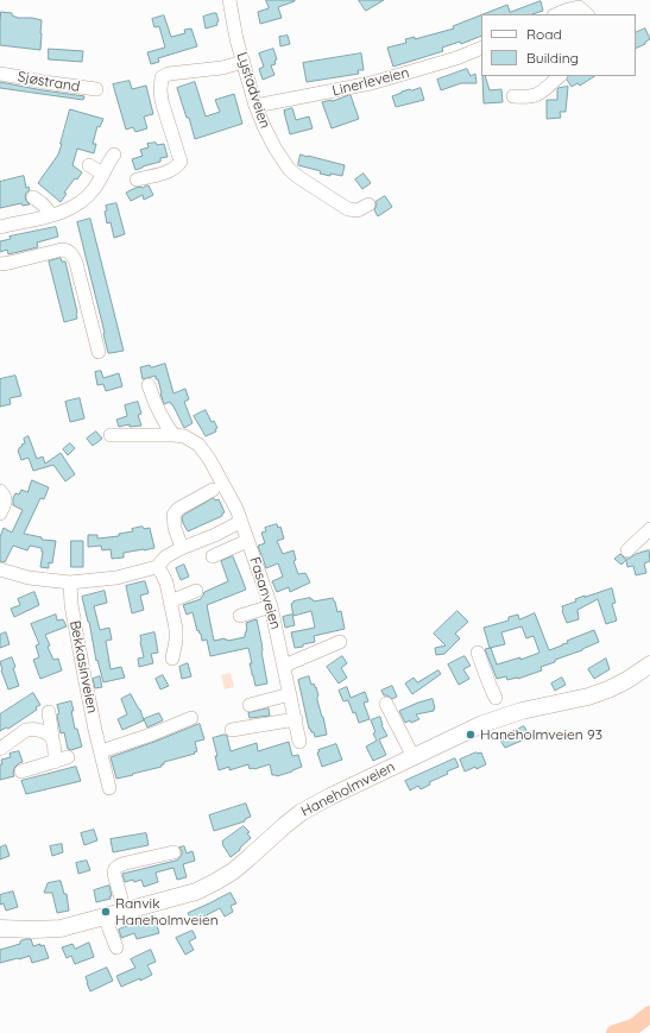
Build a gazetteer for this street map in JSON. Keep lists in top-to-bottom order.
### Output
{
  "streets": {
    "main road": ["Haneholmveien"],
    "street": [
      "Sjøstrand",
      "Linerleveien",
      "Lystadveien",
      "Fasanveien",
      "Bekkasinveien"
    ]
  },
  "crossings": [
    ["Linerleveien", "Lystadveien"]
  ],
  "places": ["Haneholmveien 93", "Ranvik Haneholmveien"],
  "legend": ["Road", "Building"]
}
